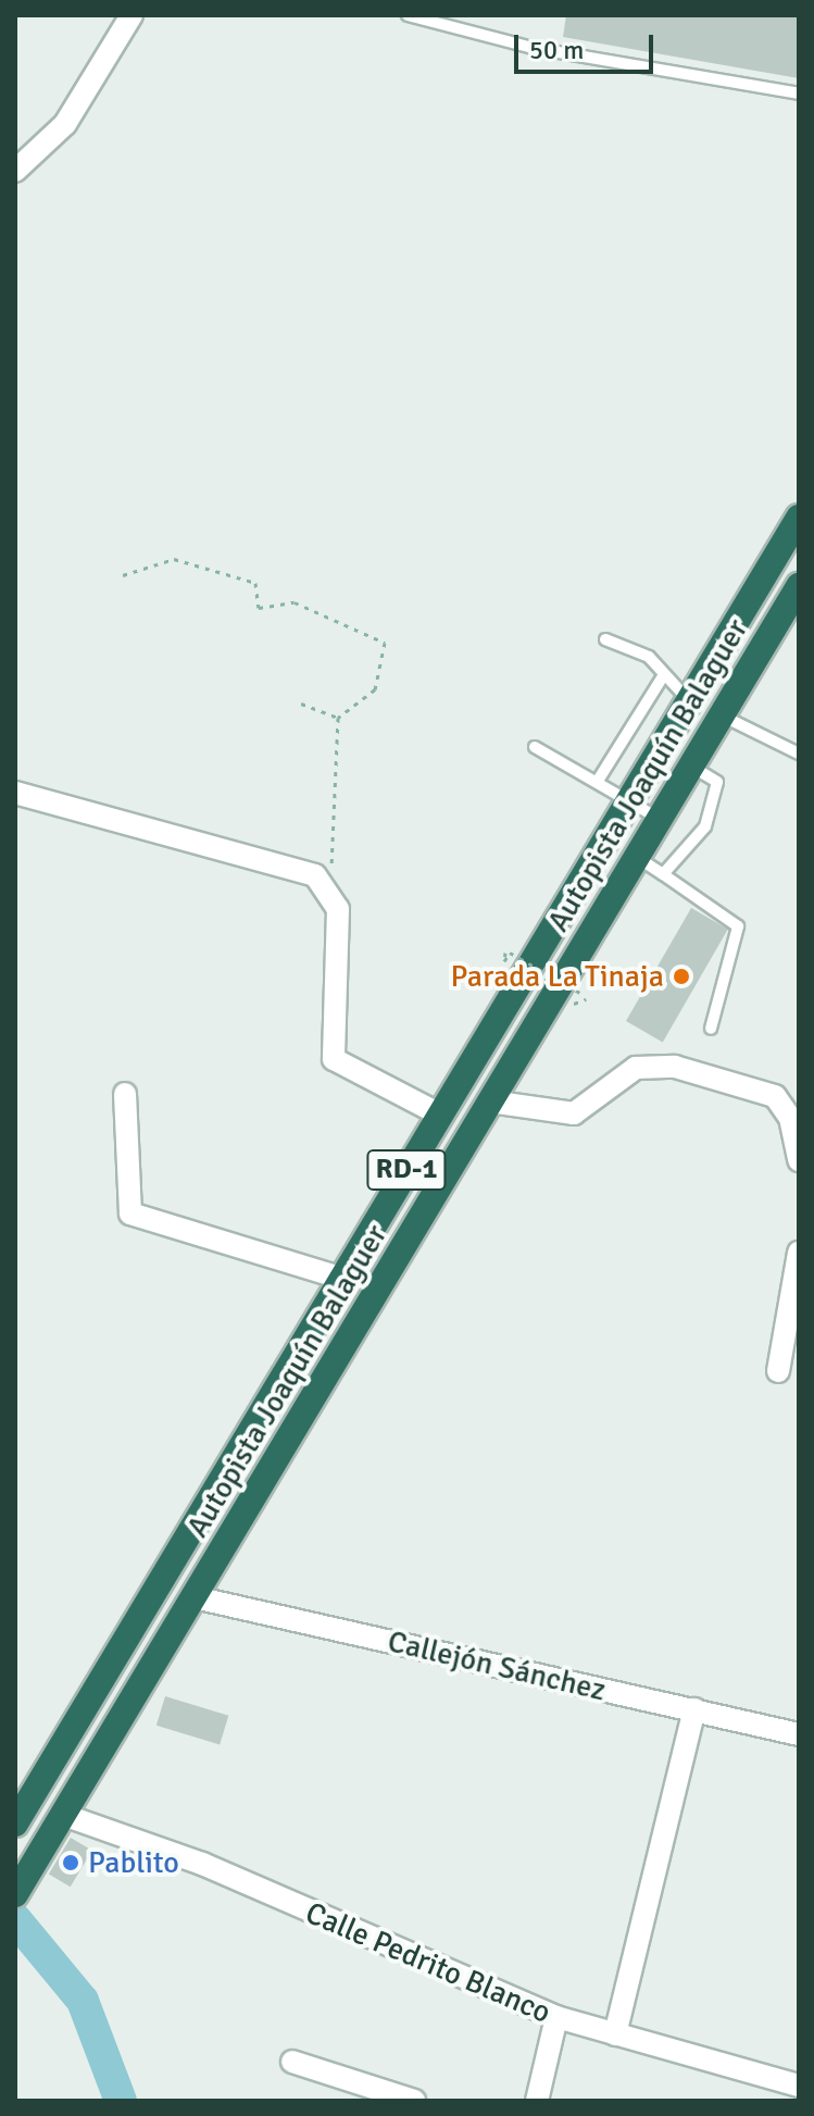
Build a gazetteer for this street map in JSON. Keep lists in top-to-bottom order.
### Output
{
  "streets": {
    "highway": ["Autopista Joaquín Balaguer", "RD-1"],
    "street": ["Callejón Sánchez", "Calle Pedrito Blanco"]
  },
  "crossings": [
    ["Autopista Joaquín Balaguer", "Callejón Sánchez"],
    ["Autopista Joaquín Balaguer", "Calle Pedrito Blanco"]
  ],
  "places": ["Parada La Tinaja", "Pablito"],
  "scale_bar": "50 m"
}
